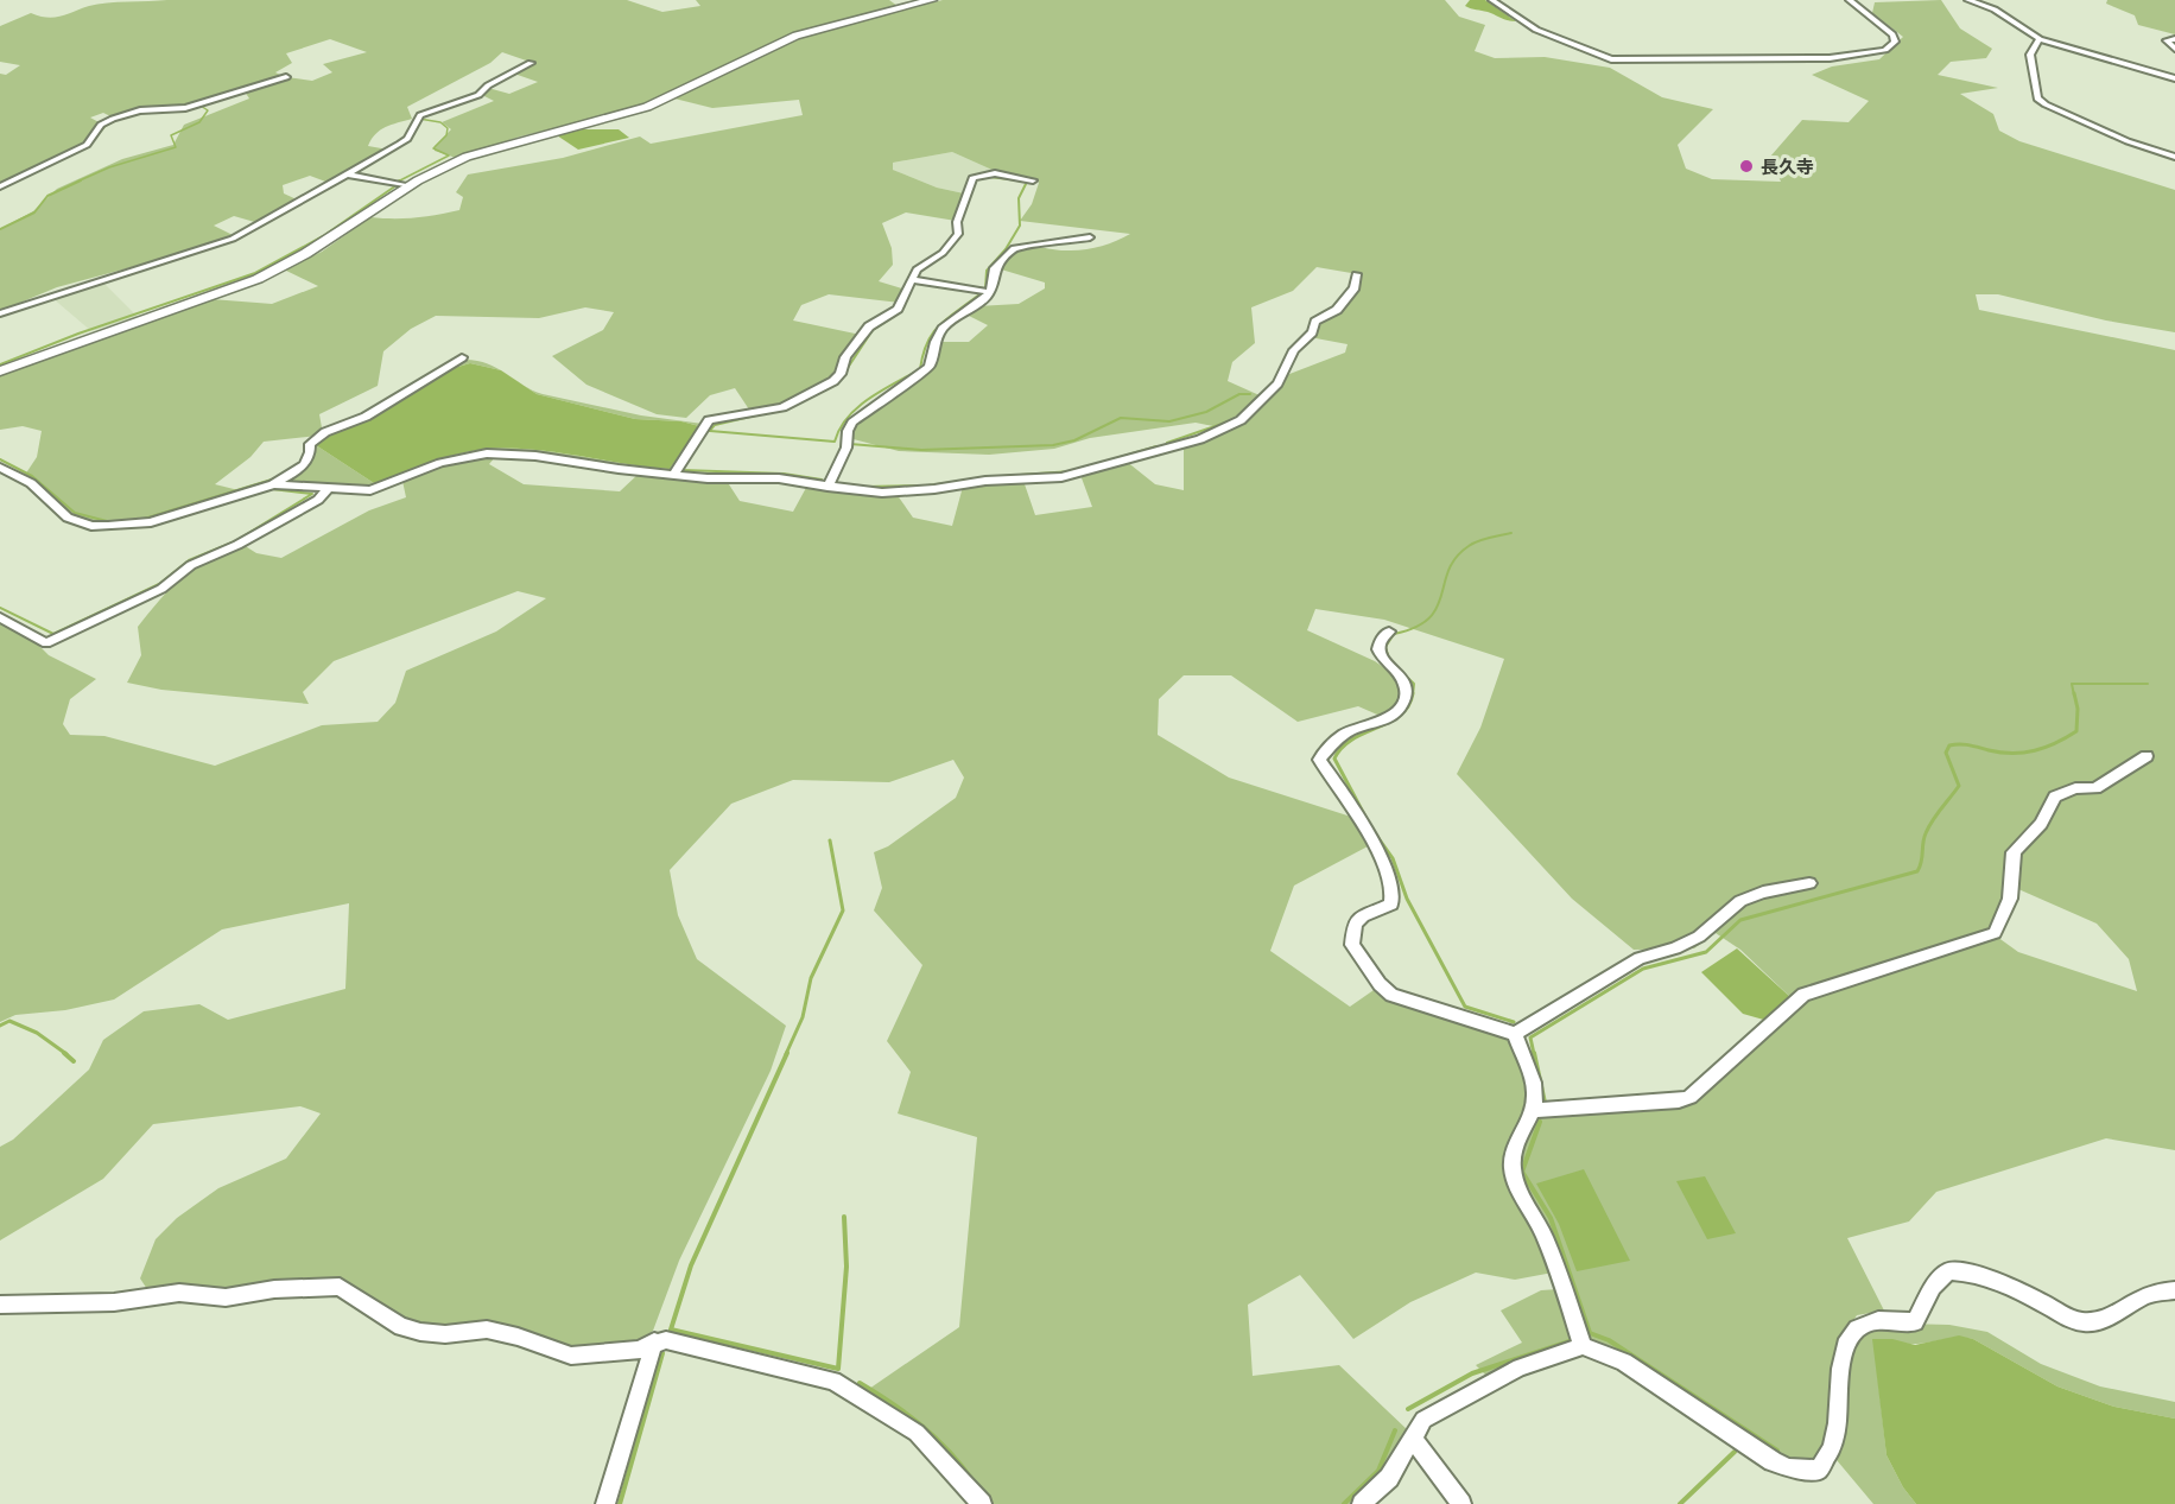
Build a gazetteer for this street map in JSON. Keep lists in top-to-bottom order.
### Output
{
  "places": ["長久寺"]
}
